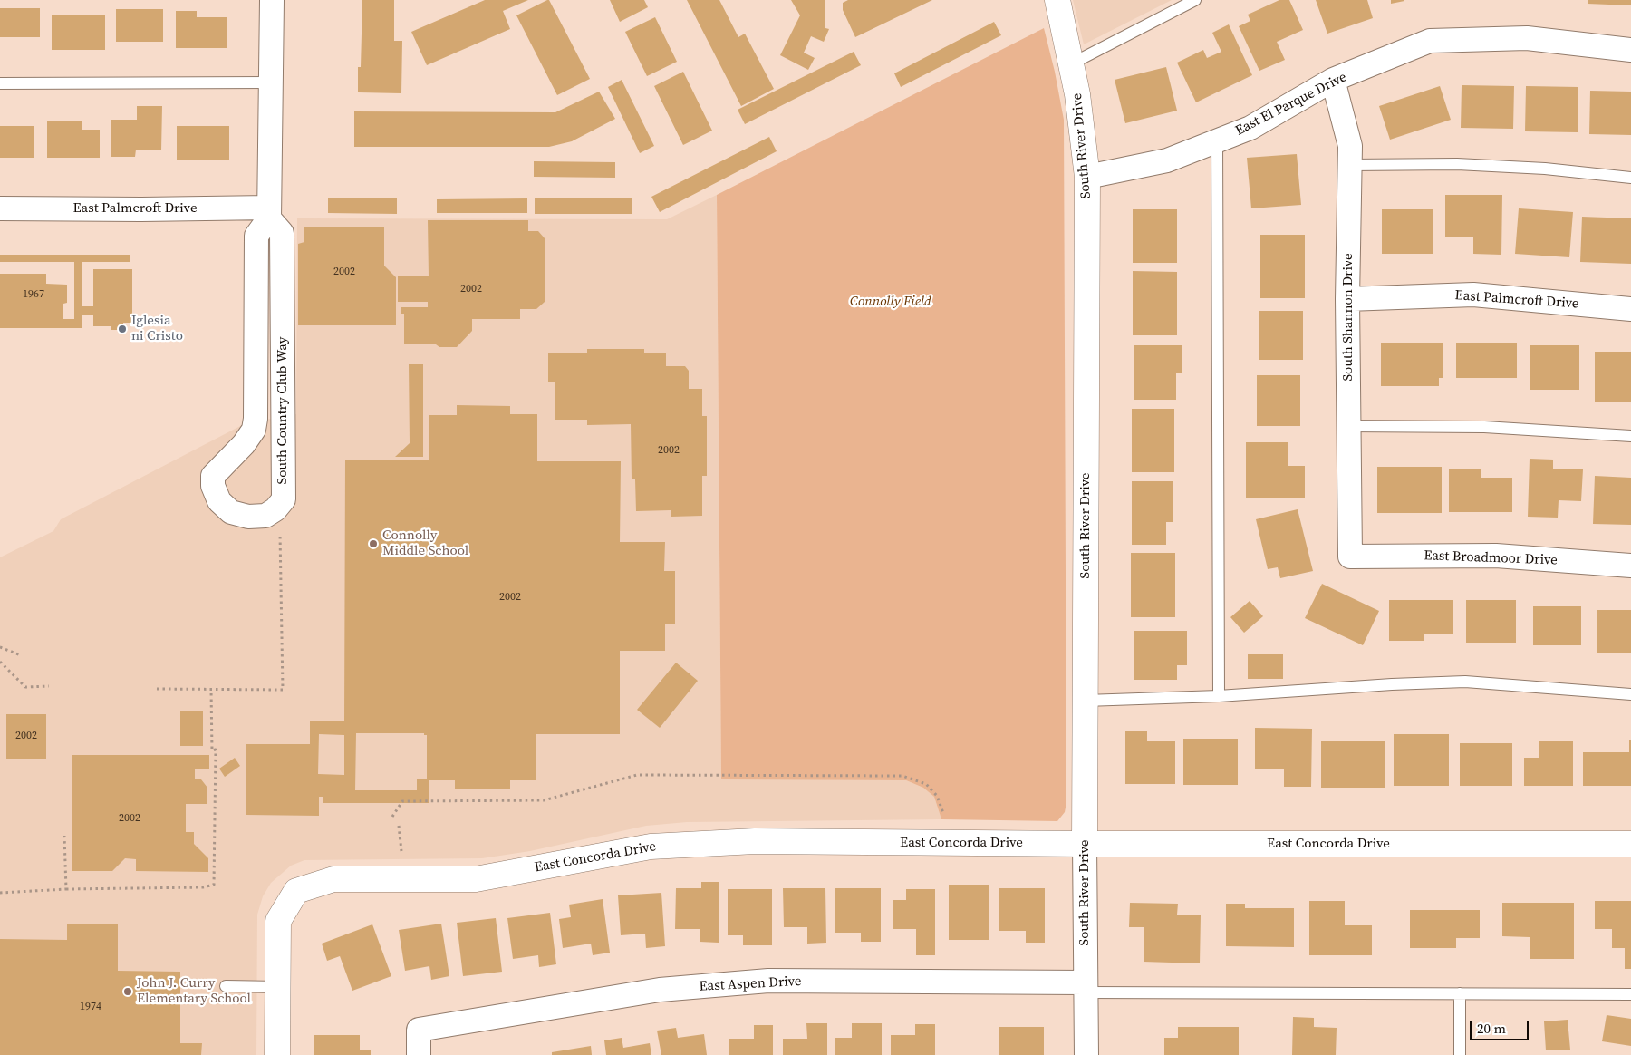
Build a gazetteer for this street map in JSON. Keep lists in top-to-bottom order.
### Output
{
  "streets": {
    "street": [
      "East El Parque Drive",
      "South River Drive",
      "East Palmcroft Drive",
      "South Shannon Drive",
      "South Country Club Way",
      "East Broadmoor Drive",
      "East Concorda Drive",
      "East Aspen Drive"
    ]
  },
  "crossings": [
    ["East El Parque Drive", "South River Drive"],
    ["East El Parque Drive", "South Shannon Drive"],
    ["South River Drive", "East Concorda Drive"],
    ["South River Drive", "East Aspen Drive"],
    ["East Palmcroft Drive", "South Shannon Drive"],
    ["East Palmcroft Drive", "South Country Club Way"],
    ["South Shannon Drive", "East Broadmoor Drive"]
  ],
  "parks": ["Connolly Field"],
  "places": ["Iglesia ni Cristo", "Connolly Middle School", "John J. Curry Elementary School"],
  "house_numbers": [
    "2002",
    "2002",
    "1967",
    "2002",
    "2002",
    "2002",
    "2002",
    "1974"
  ],
  "scale_bar": "20 m"
}
